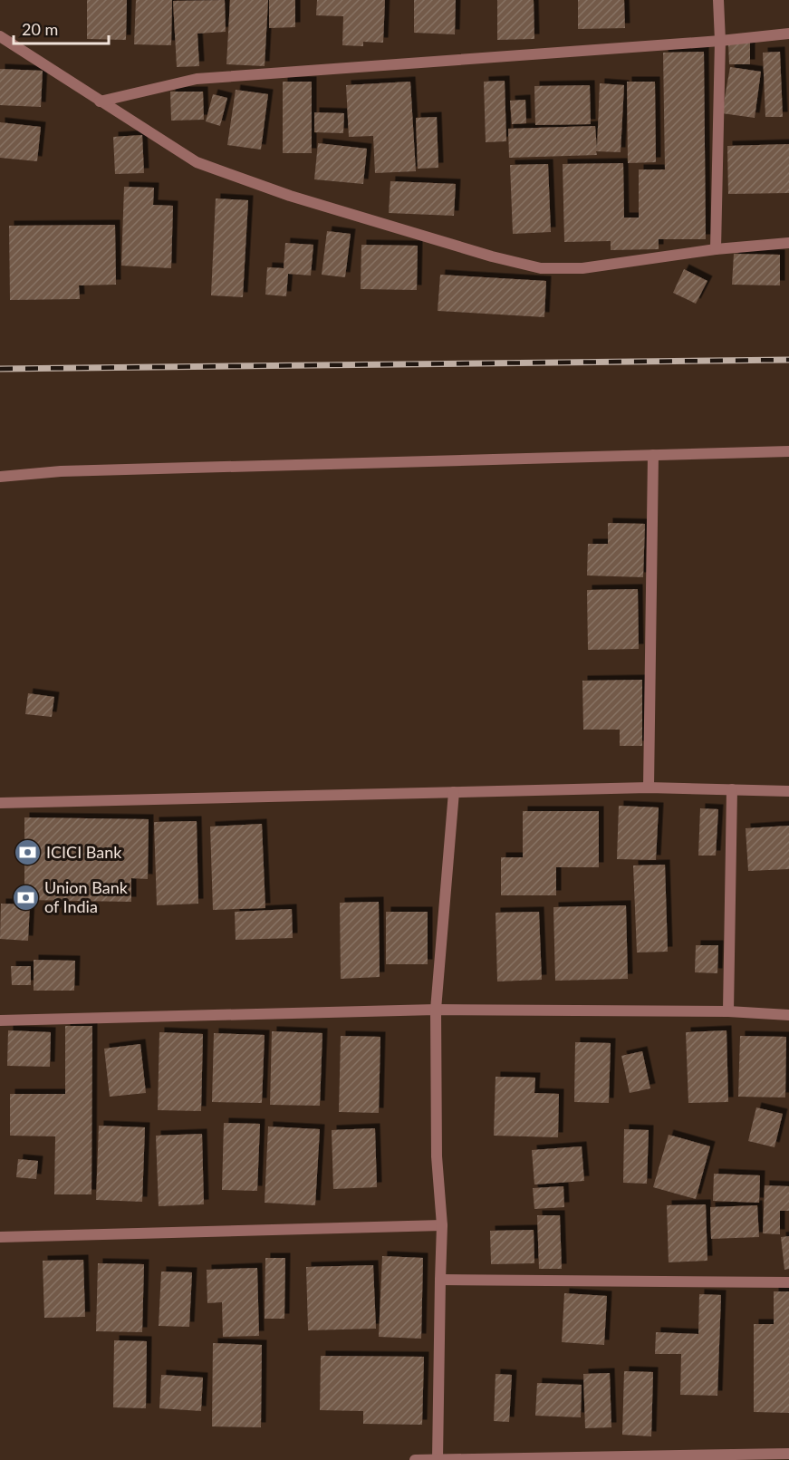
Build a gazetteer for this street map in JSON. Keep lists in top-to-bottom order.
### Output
{
  "places": {
    "bank": ["ICICI Bank", "Union Bank of India"]
  },
  "scale_bar": "20 m"
}
